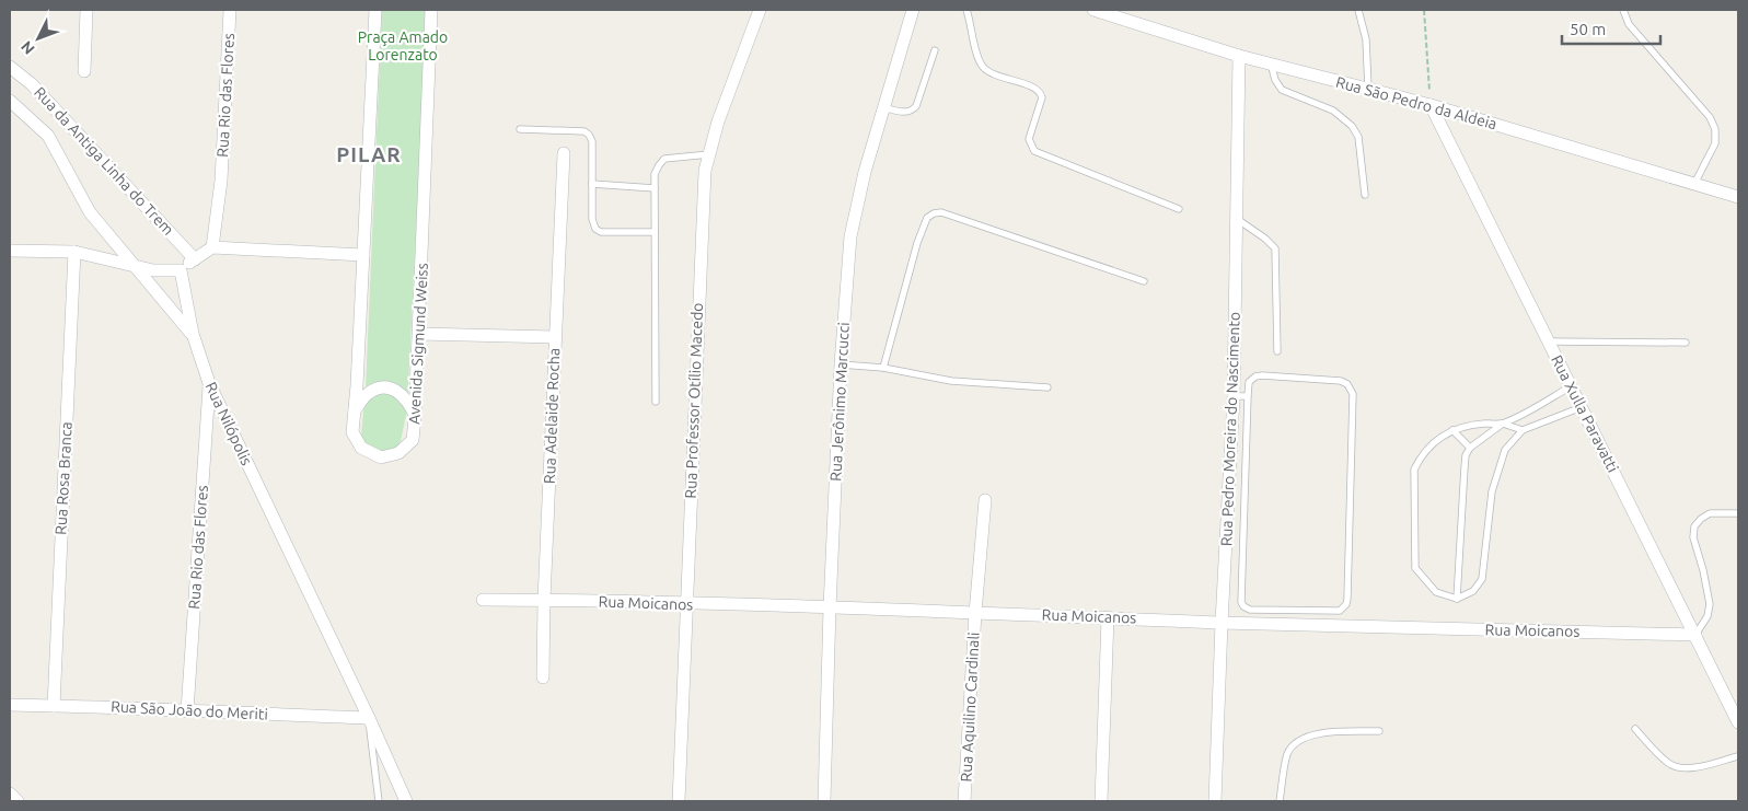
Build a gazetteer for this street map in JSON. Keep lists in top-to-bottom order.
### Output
{
  "streets": {
    "street": [
      "Rua Rio das Flores",
      "Rua São Pedro da Aldeia",
      "Rua da Antiga Linha do Trem",
      "Avenida Sigmund Weiss",
      "Rua Professor Otílio Macedo",
      "Rua Jerônimo Marcucci",
      "Rua Xulla Paravatti",
      "Rua Adelaide Rocha",
      "Rua Nilópolis",
      "Rua Pedro Moreira do Nascimento",
      "Rua Rosa Branca",
      "Rua Moicanos",
      "Rua Aquilino Cardinali",
      "Rua São João do Meriti"
    ]
  },
  "crossings": [
    ["Rua Rio das Flores", "Rua Nilópolis"],
    ["Rua Rio das Flores", "Rua São João do Meriti"],
    ["Rua São Pedro da Aldeia", "Rua Xulla Paravatti"],
    ["Rua São Pedro da Aldeia", "Rua Pedro Moreira do Nascimento"],
    ["Rua Professor Otílio Macedo", "Rua Moicanos"],
    ["Rua Jerônimo Marcucci", "Rua Moicanos"],
    ["Rua Xulla Paravatti", "Rua Moicanos"],
    ["Rua Adelaide Rocha", "Rua Moicanos"],
    ["Rua Nilópolis", "Rua São João do Meriti"],
    ["Rua Pedro Moreira do Nascimento", "Rua Moicanos"],
    ["Rua Rosa Branca", "Rua São João do Meriti"],
    ["Rua Moicanos", "Rua Aquilino Cardinali"]
  ],
  "districts": ["PILAR"],
  "parks": ["Praça Amado Lorenzato"],
  "scale_bar": "50 m",
  "north": "bottom left"
}
